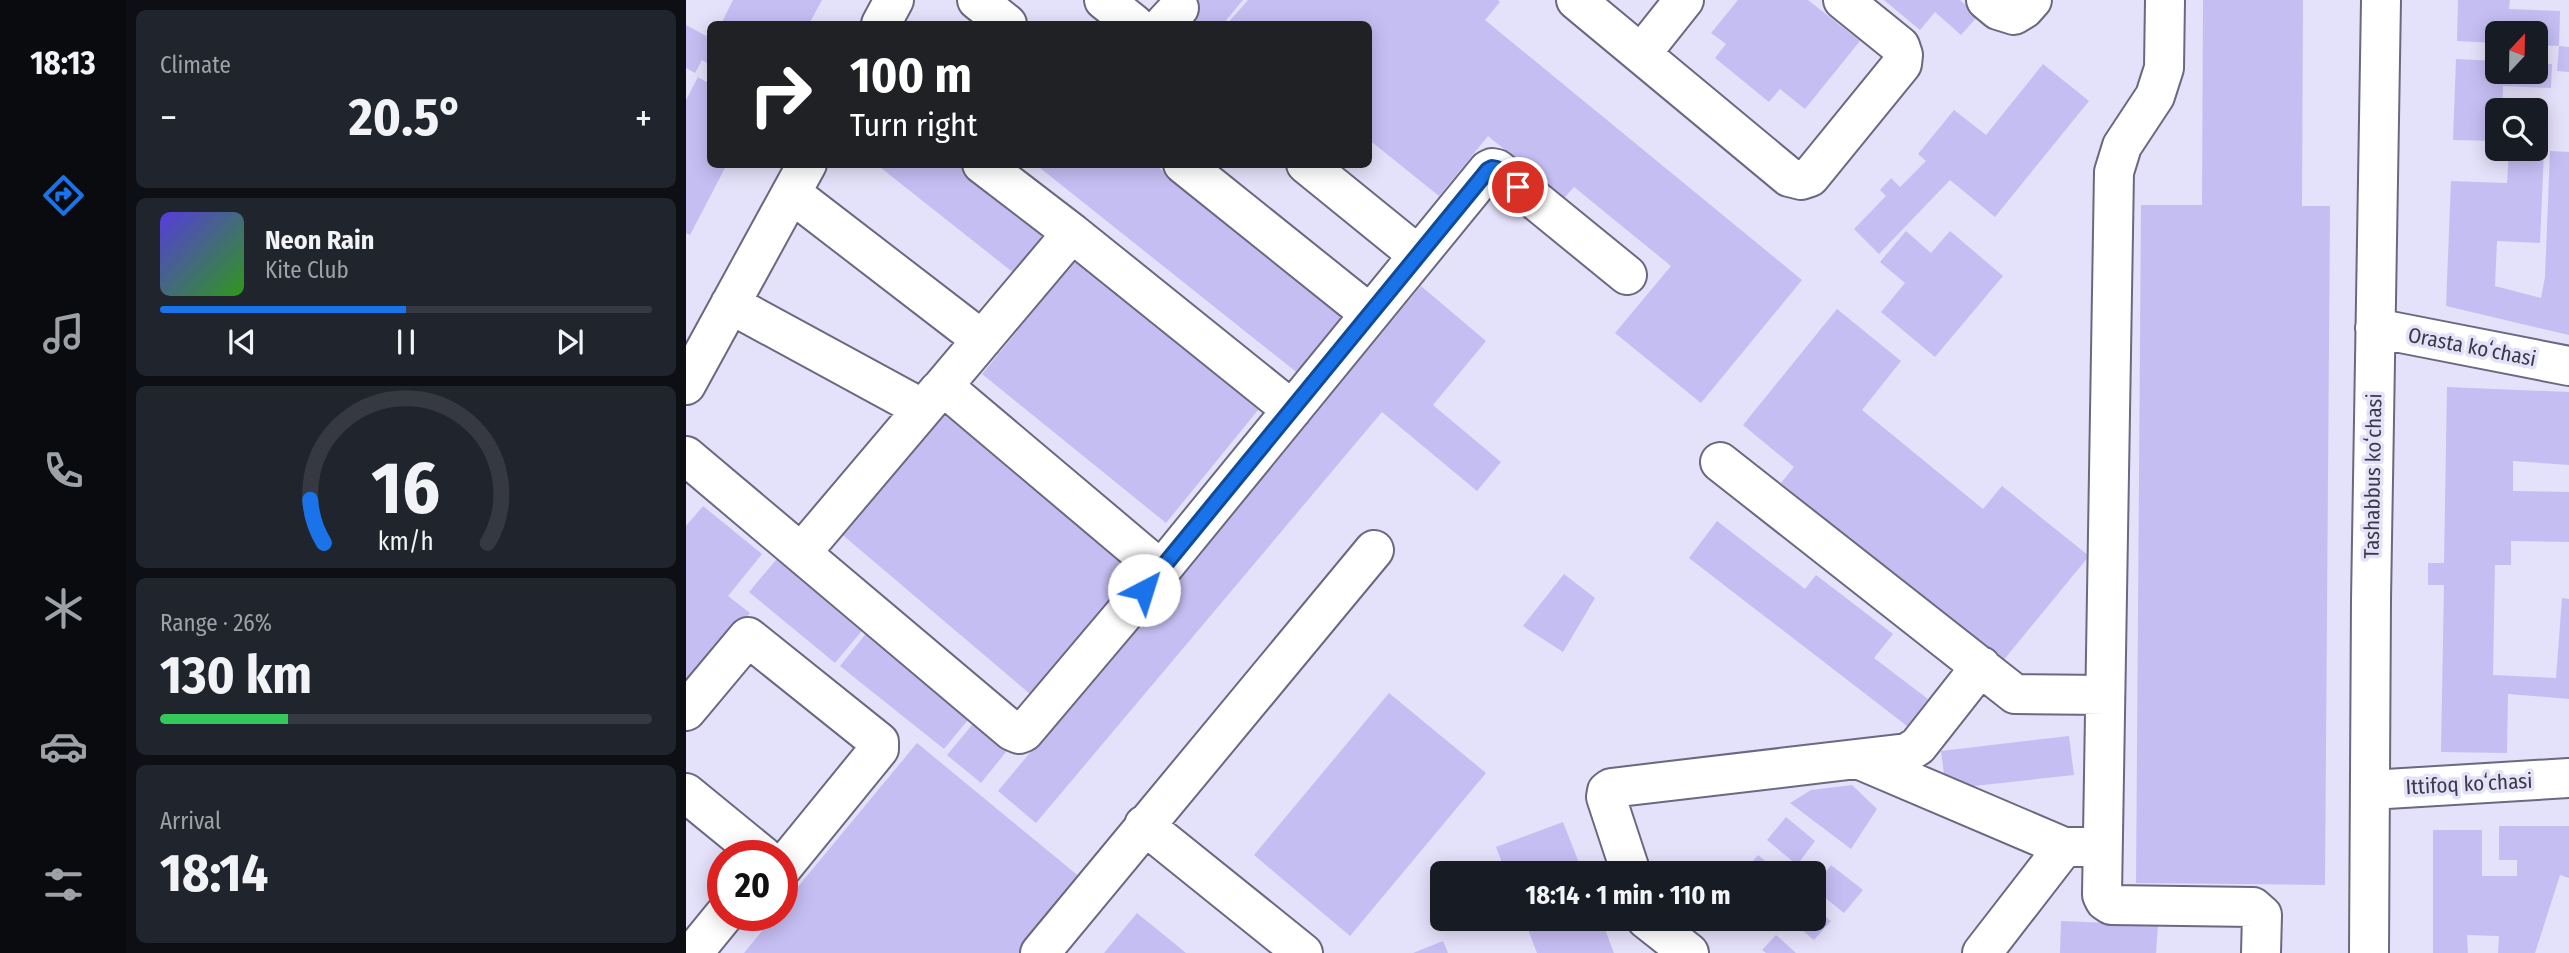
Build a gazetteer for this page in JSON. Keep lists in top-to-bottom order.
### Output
{
  "streets": {
    "street": ["Orasta koʻchasi", "Tashabbus koʻchasi", "Ittifoq koʻchasi"]
  },
  "crossings": [
    ["Orasta koʻchasi", "Tashabbus koʻchasi"],
    ["Tashabbus koʻchasi", "Ittifoq koʻchasi"]
  ],
  "north": "top",
  "page": {
    "tabs": "18:13",
    "tile": [
      "Climate",
      ["Range · 26%", "130 km"],
      ["Arrival", "18:14"]
    ],
    "turn": ["100 m", "Turn right"],
    "heat": ["−", "20.5°", "+"],
    "song": ["Neon Rain", "Kite Club"],
    "limit": "20",
    "trip": "18:14 · 1 min · 110 m",
    "gauge": ["16", "km/h"]
  }
}
